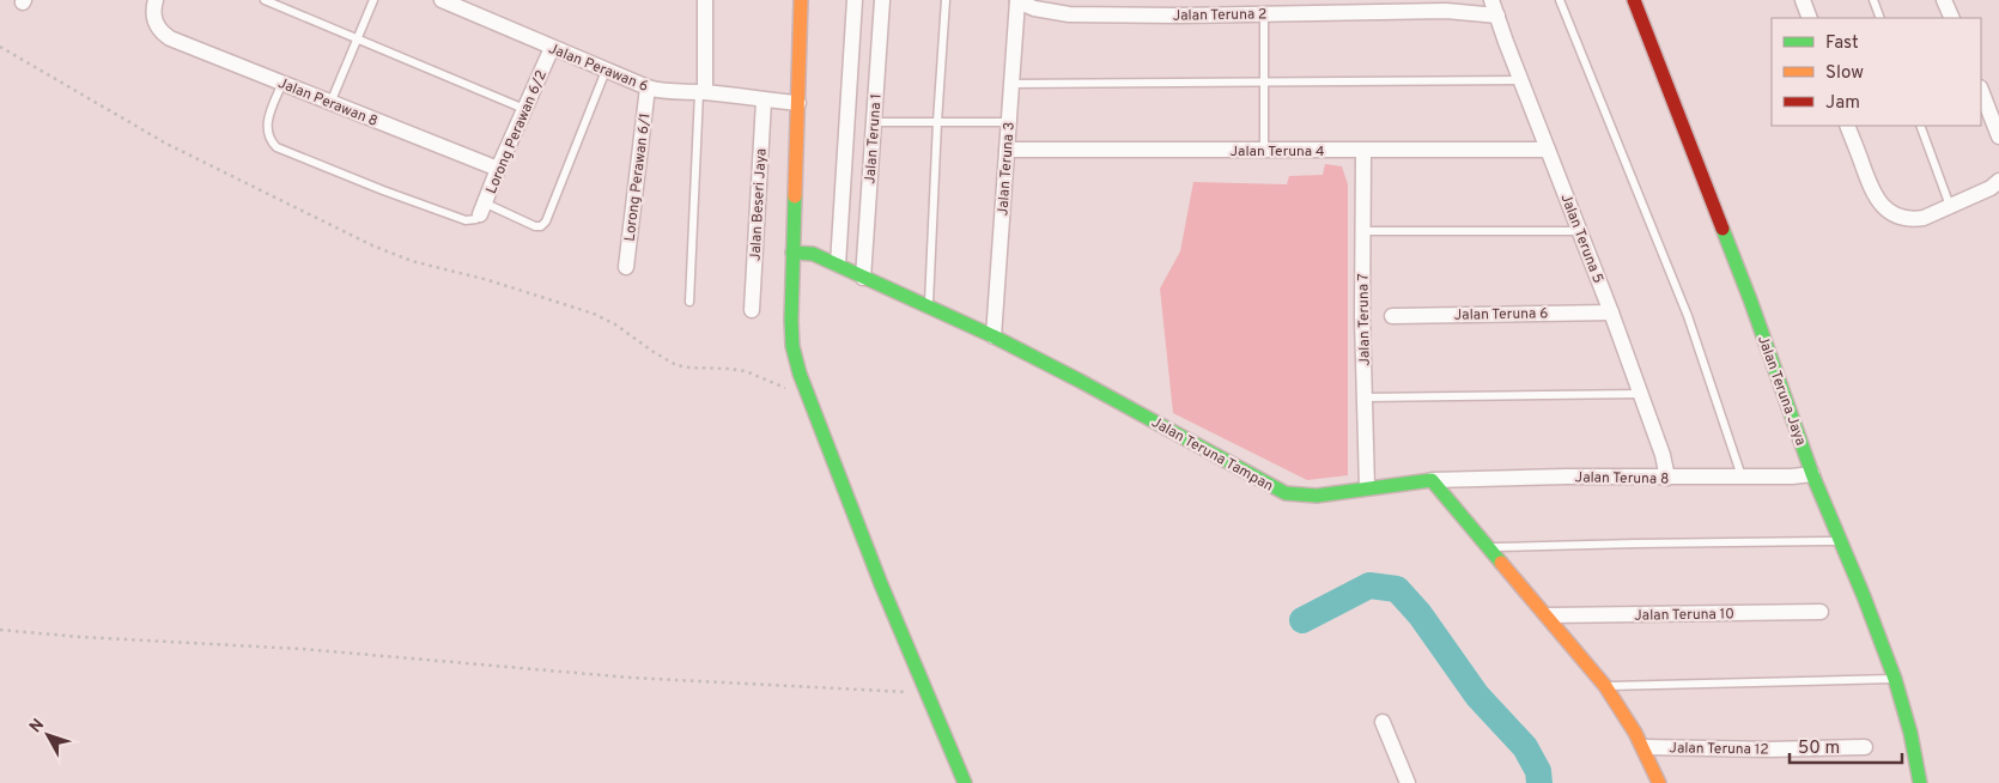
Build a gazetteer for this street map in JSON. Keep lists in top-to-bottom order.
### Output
{
  "streets": {
    "street": [
      "Jalan Teruna 2",
      "Jalan Perawan 6",
      "Jalan Perawan 8",
      "Lorong Perawan 6/2",
      "Jalan Teruna 1",
      "Jalan Teruna 4",
      "Jalan Teruna 3",
      "Lorong Perawan 6/1",
      "Jalan Beseri Jaya",
      "Jalan Teruna 5",
      "Jalan Teruna 6",
      "Jalan Teruna 7",
      "Jalan Teruna Jaya",
      "Jalan Teruna Tampan",
      "Jalan Teruna 8",
      "Jalan Teruna 10",
      "Jalan Teruna 12"
    ]
  },
  "crossings": [
    ["Jalan Teruna 2", "Jalan Teruna 3"],
    ["Jalan Teruna 2", "Jalan Teruna 5"],
    ["Jalan Perawan 6", "Lorong Perawan 6/2"],
    ["Jalan Perawan 6", "Lorong Perawan 6/1"],
    ["Jalan Perawan 6", "Jalan Beseri Jaya"],
    ["Jalan Perawan 8", "Lorong Perawan 6/2"],
    ["Jalan Teruna 1", "Jalan Teruna Tampan"],
    ["Jalan Teruna 4", "Jalan Teruna 3"],
    ["Jalan Teruna 4", "Jalan Teruna 5"],
    ["Jalan Teruna 4", "Jalan Teruna 7"],
    ["Jalan Teruna 3", "Jalan Teruna Tampan"],
    ["Jalan Teruna 5", "Jalan Teruna 6"],
    ["Jalan Teruna 5", "Jalan Teruna 8"],
    ["Jalan Teruna 7", "Jalan Teruna Tampan"],
    ["Jalan Teruna Jaya", "Jalan Teruna 8"],
    ["Jalan Teruna Tampan", "Jalan Teruna 8"]
  ],
  "legend": ["Fast", "Slow", "Jam"],
  "scale_bar": "50 m",
  "north": "top left"
}
